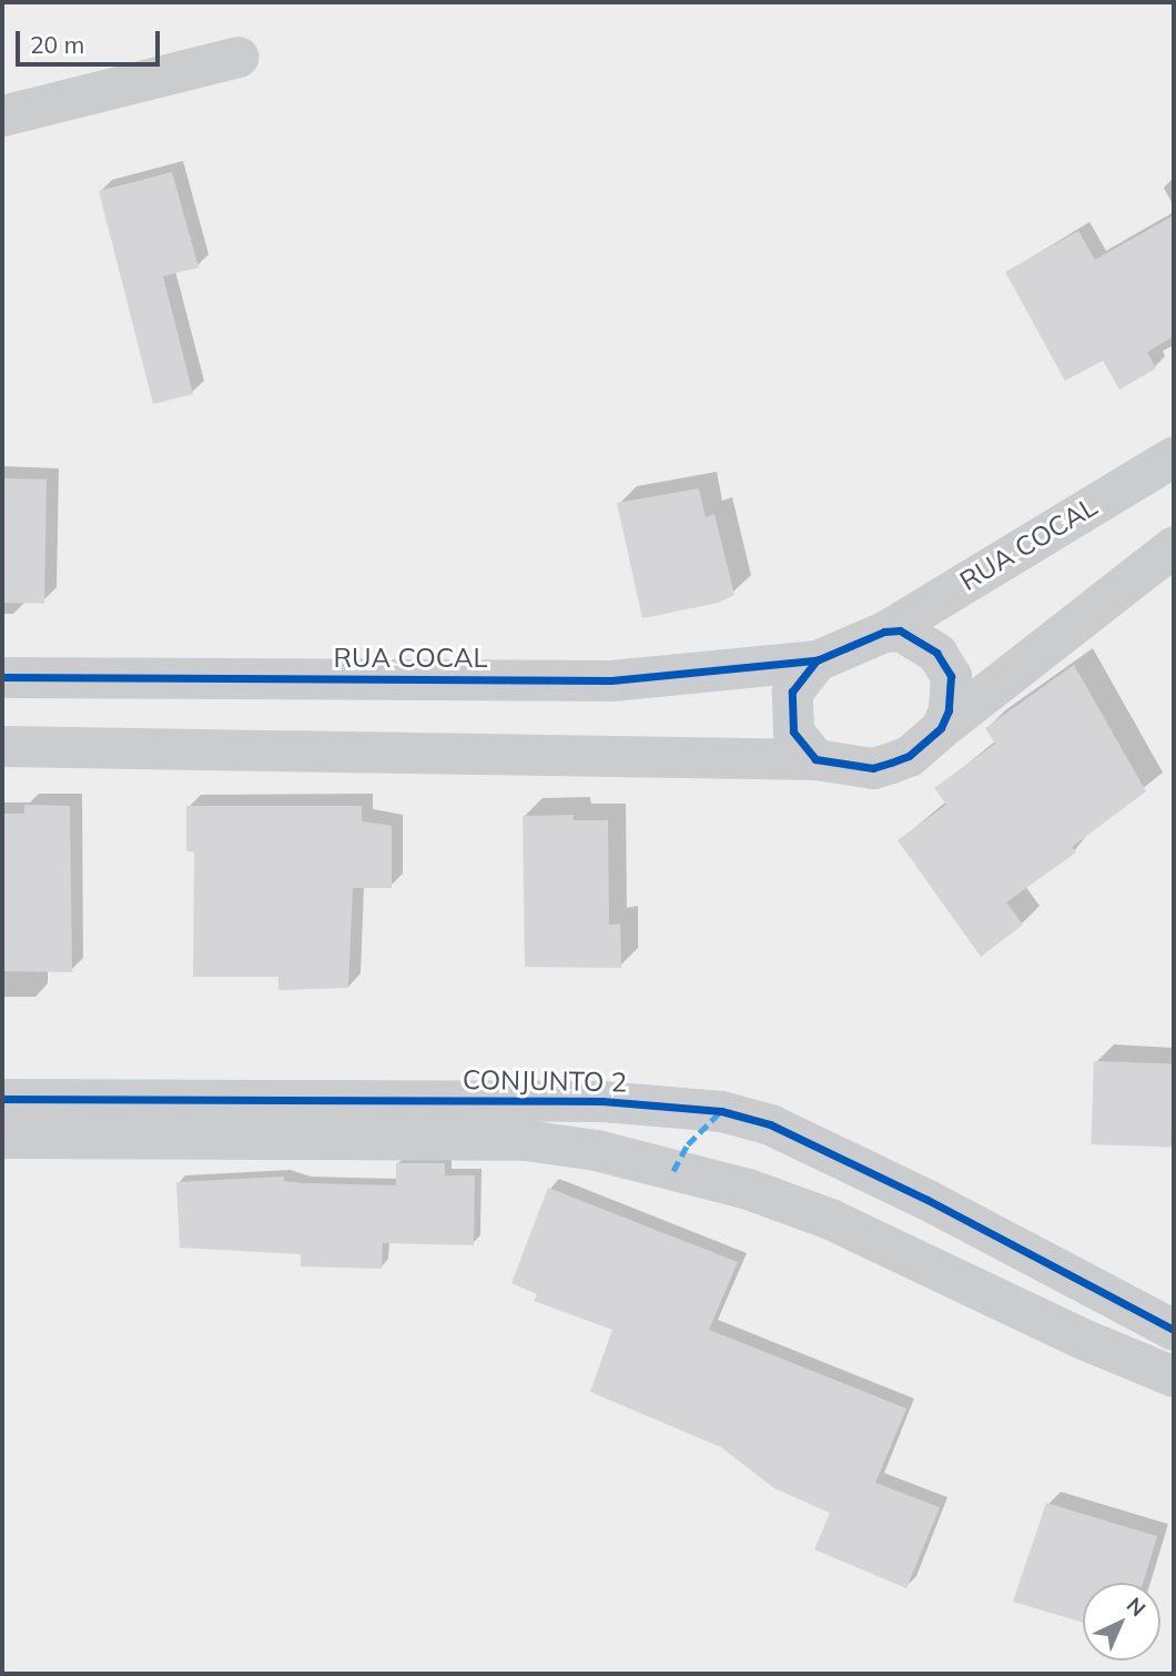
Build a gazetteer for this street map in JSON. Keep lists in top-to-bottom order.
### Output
{
  "streets": {
    "street": ["RUA COCAL", "CONJUNTO 2"]
  },
  "scale_bar": "20 m",
  "north": "top right"
}
